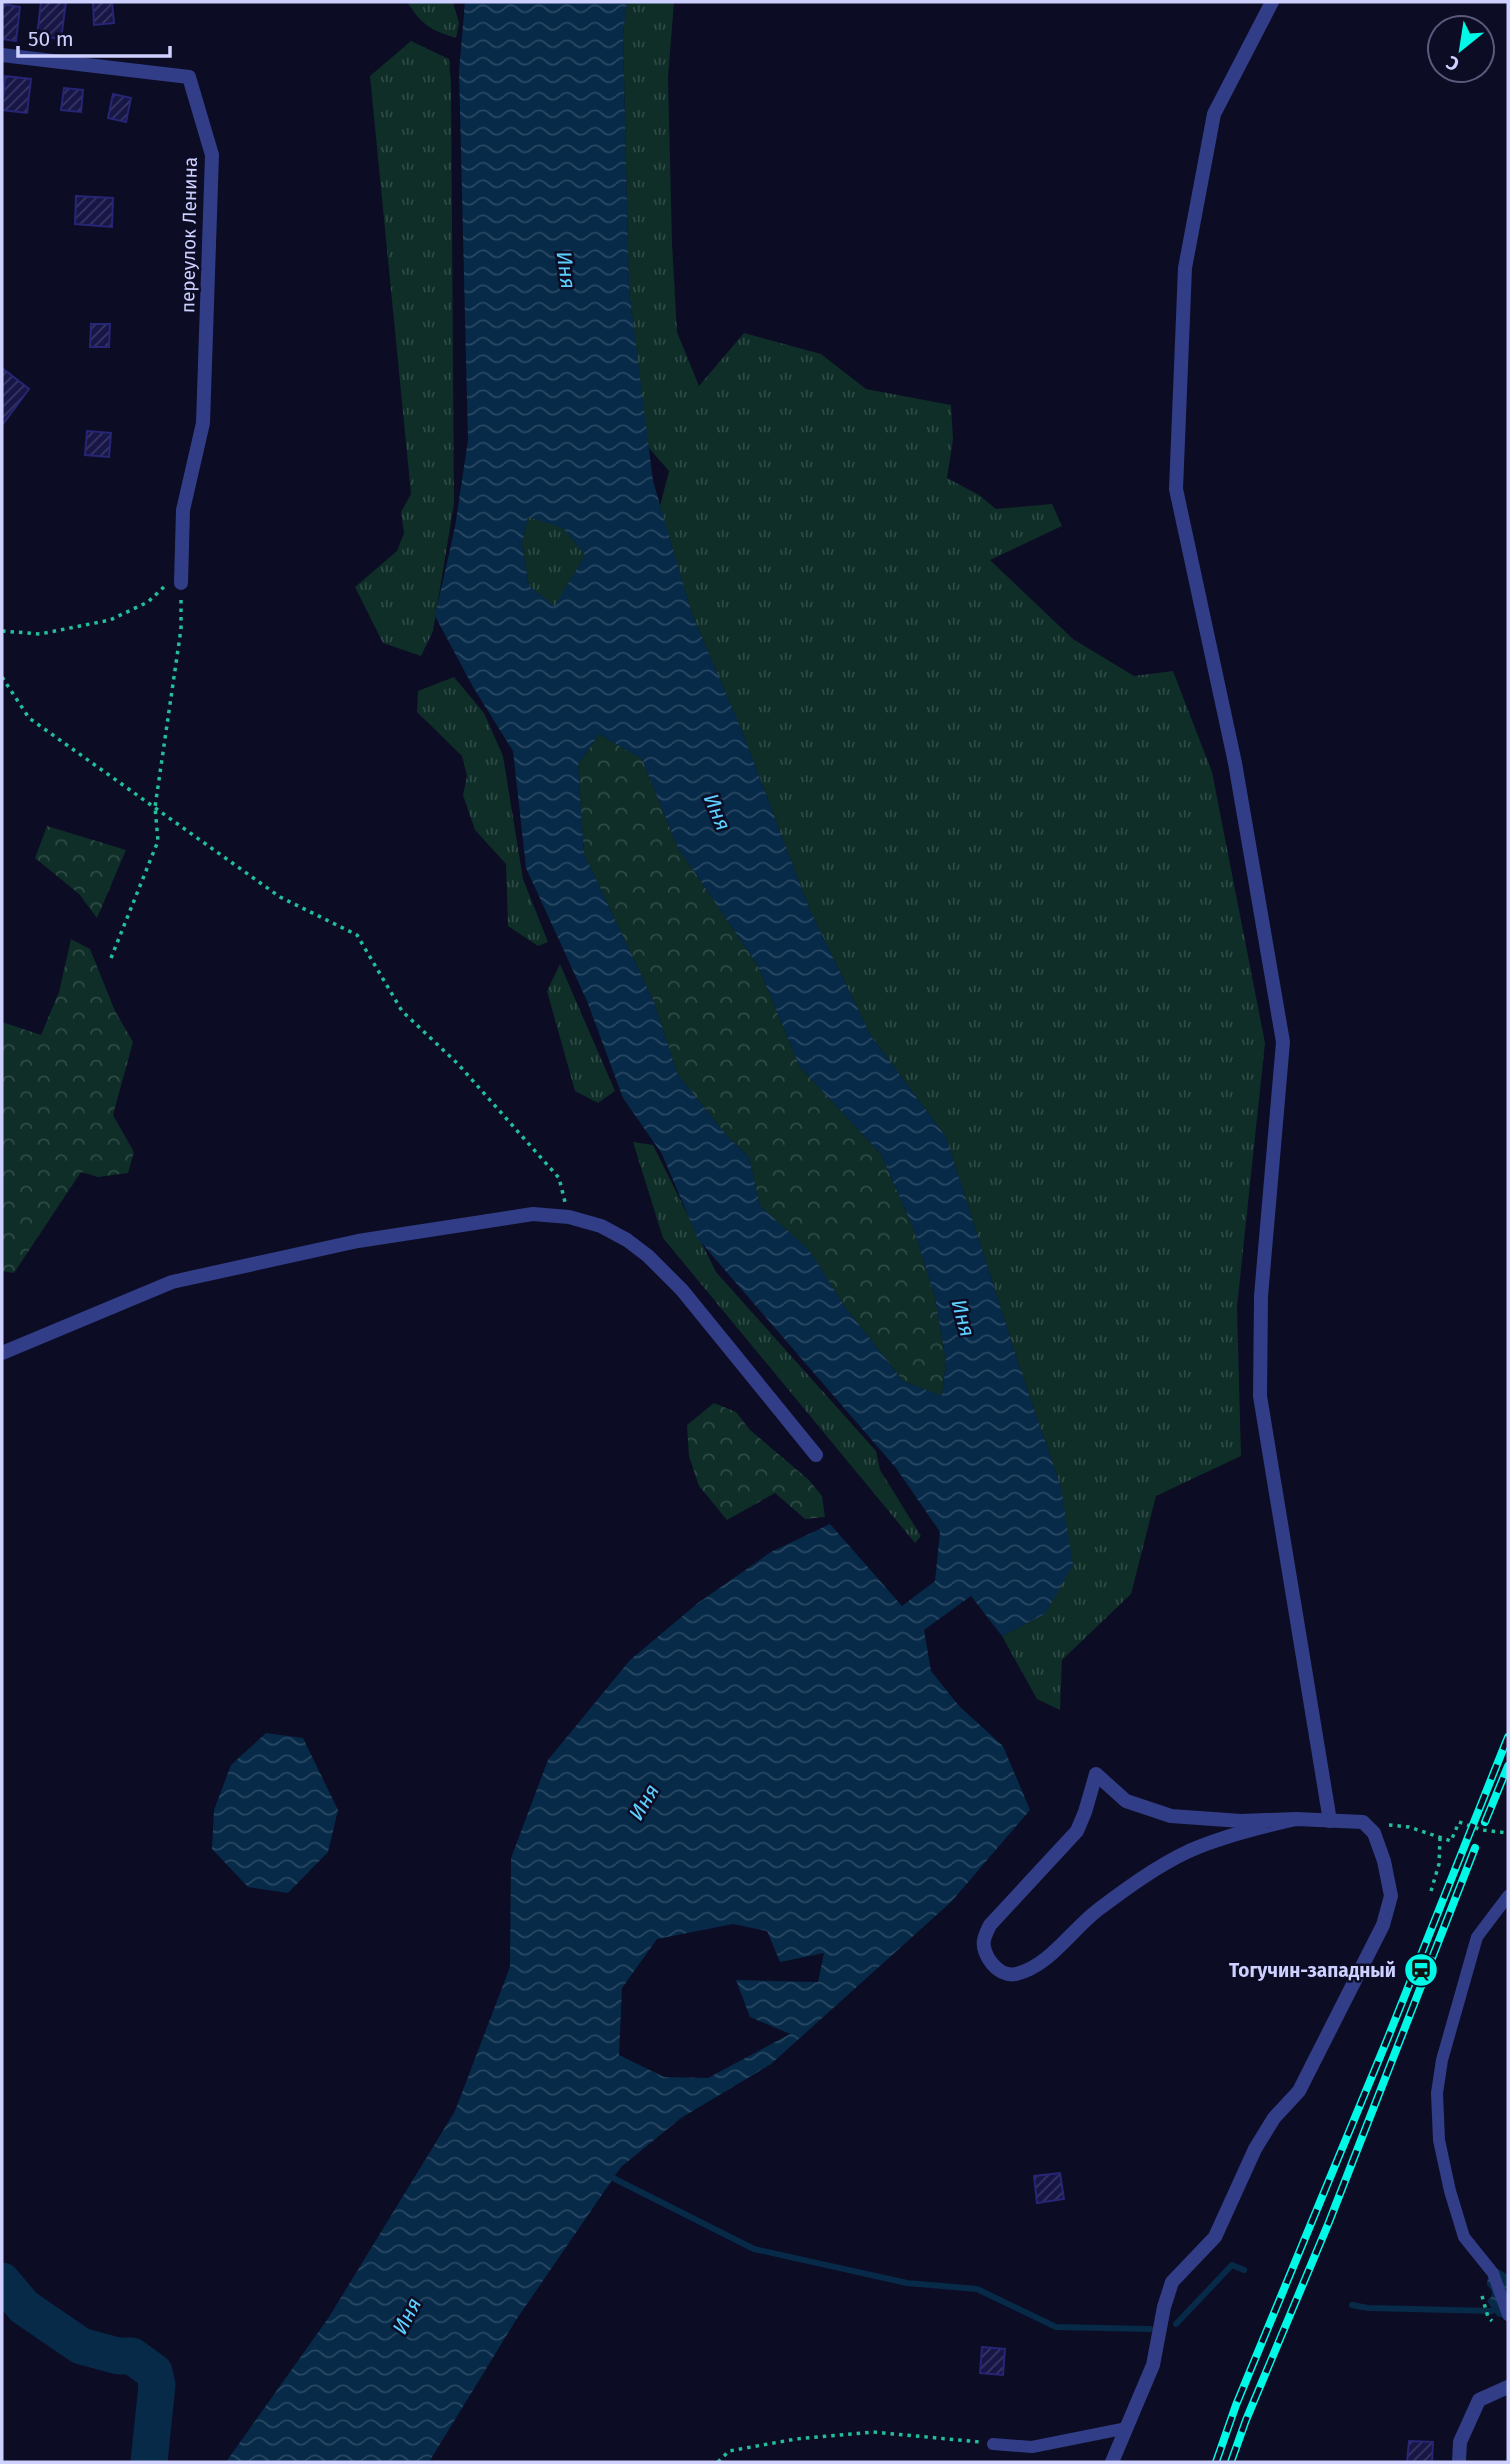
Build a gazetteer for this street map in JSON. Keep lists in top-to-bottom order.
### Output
{
  "streets": {
    "street": ["переулок Ленина"]
  },
  "water": ["Иня"],
  "places": {
    "station": ["Тогучин-западный"]
  },
  "scale_bar": "50 m",
  "north": "bottom left"
}
